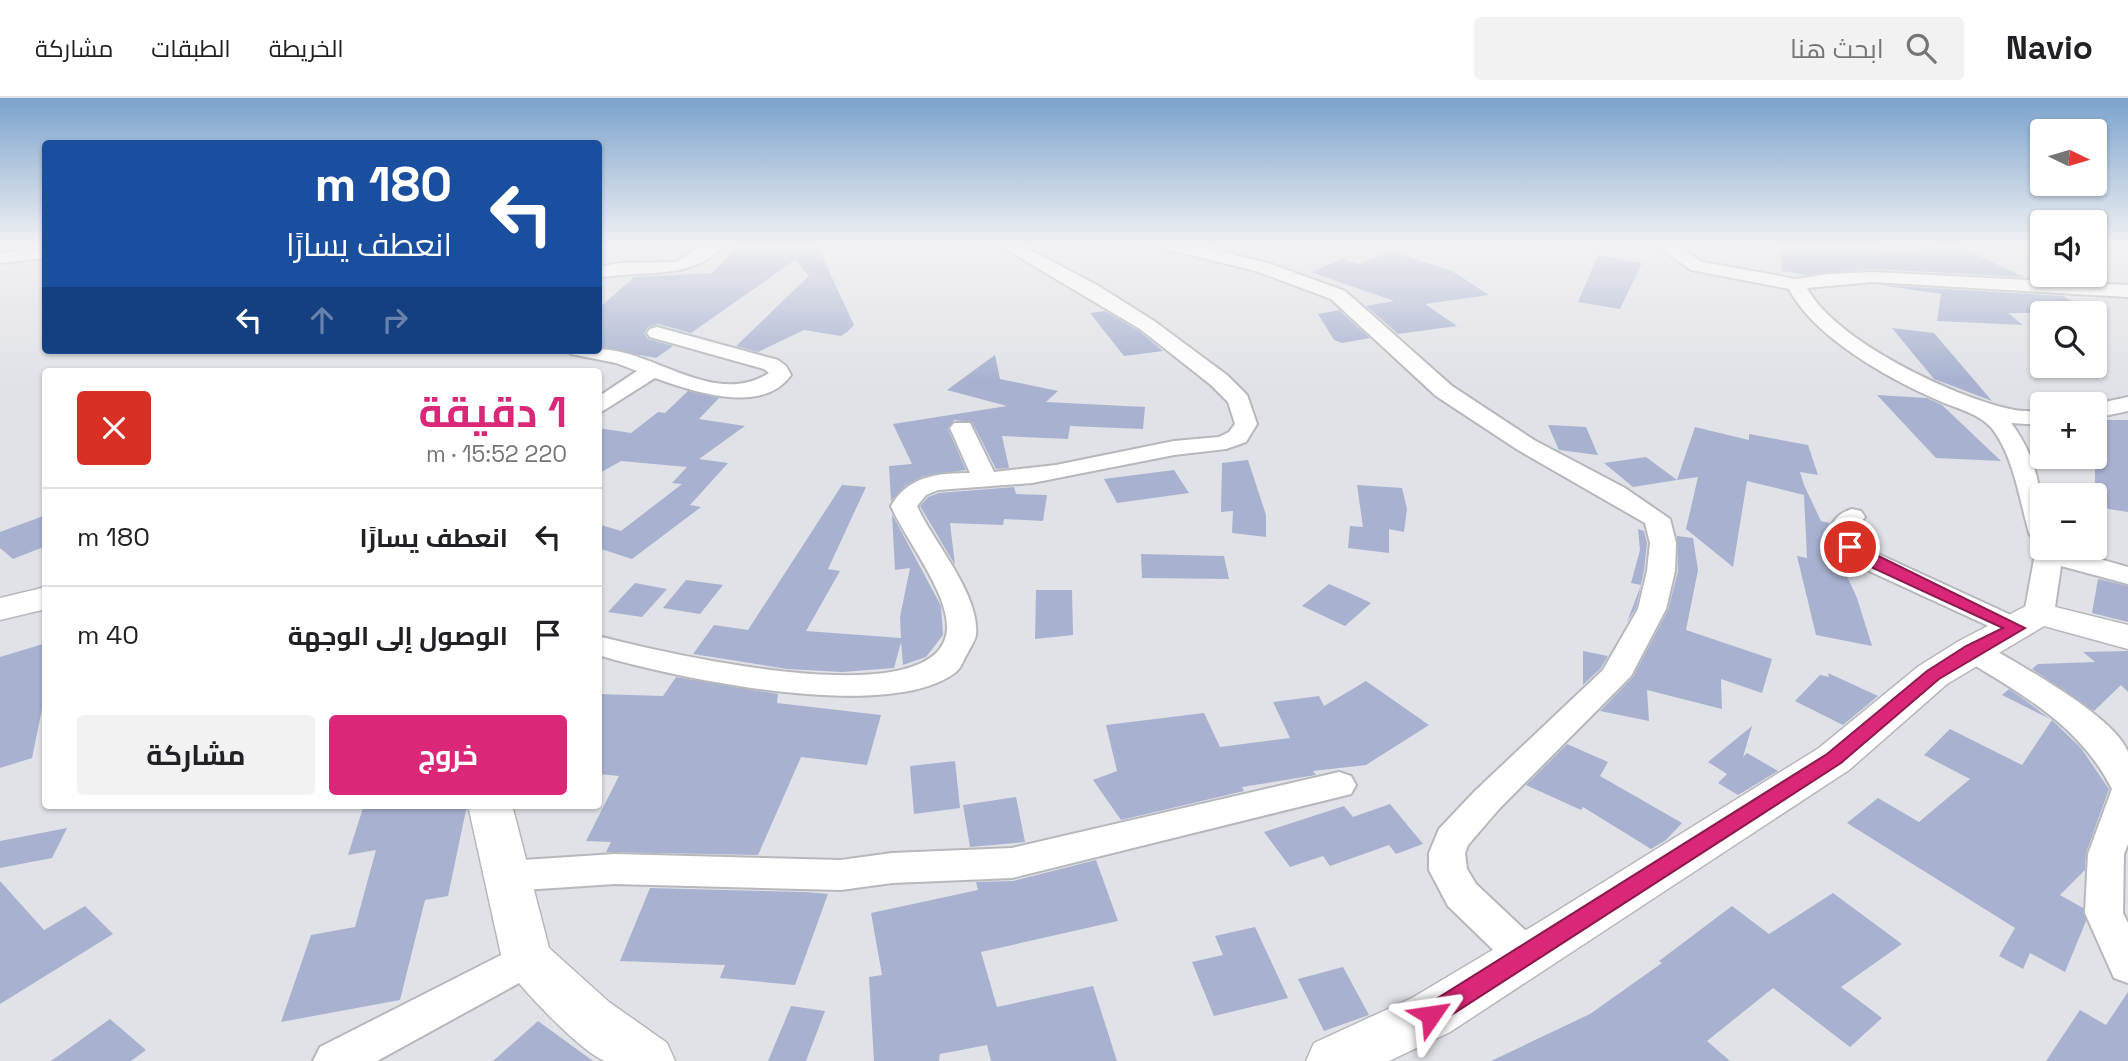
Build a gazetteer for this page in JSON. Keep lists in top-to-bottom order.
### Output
{
  "north": "right",
  "page": {
    "header": "Navio",
    "search": "ابحث هنا",
    "nav": ["الخريطة", "الطبقات", "مشاركة"],
    "map_buttons": ["+", "−"],
    "turn": ["180 m", "انعطف يسارًا"],
    "heading": ["1 دقيقة", "220 m · 15:52"],
    "list": [
      {
        "name": "انعطف يسارًا",
        "value": "180 m"
      },
      {
        "name": "الوصول إلى الوجهة",
        "value": "40 m"
      }
    ],
    "buttons": ["خروج", "مشاركة"]
  }
}
